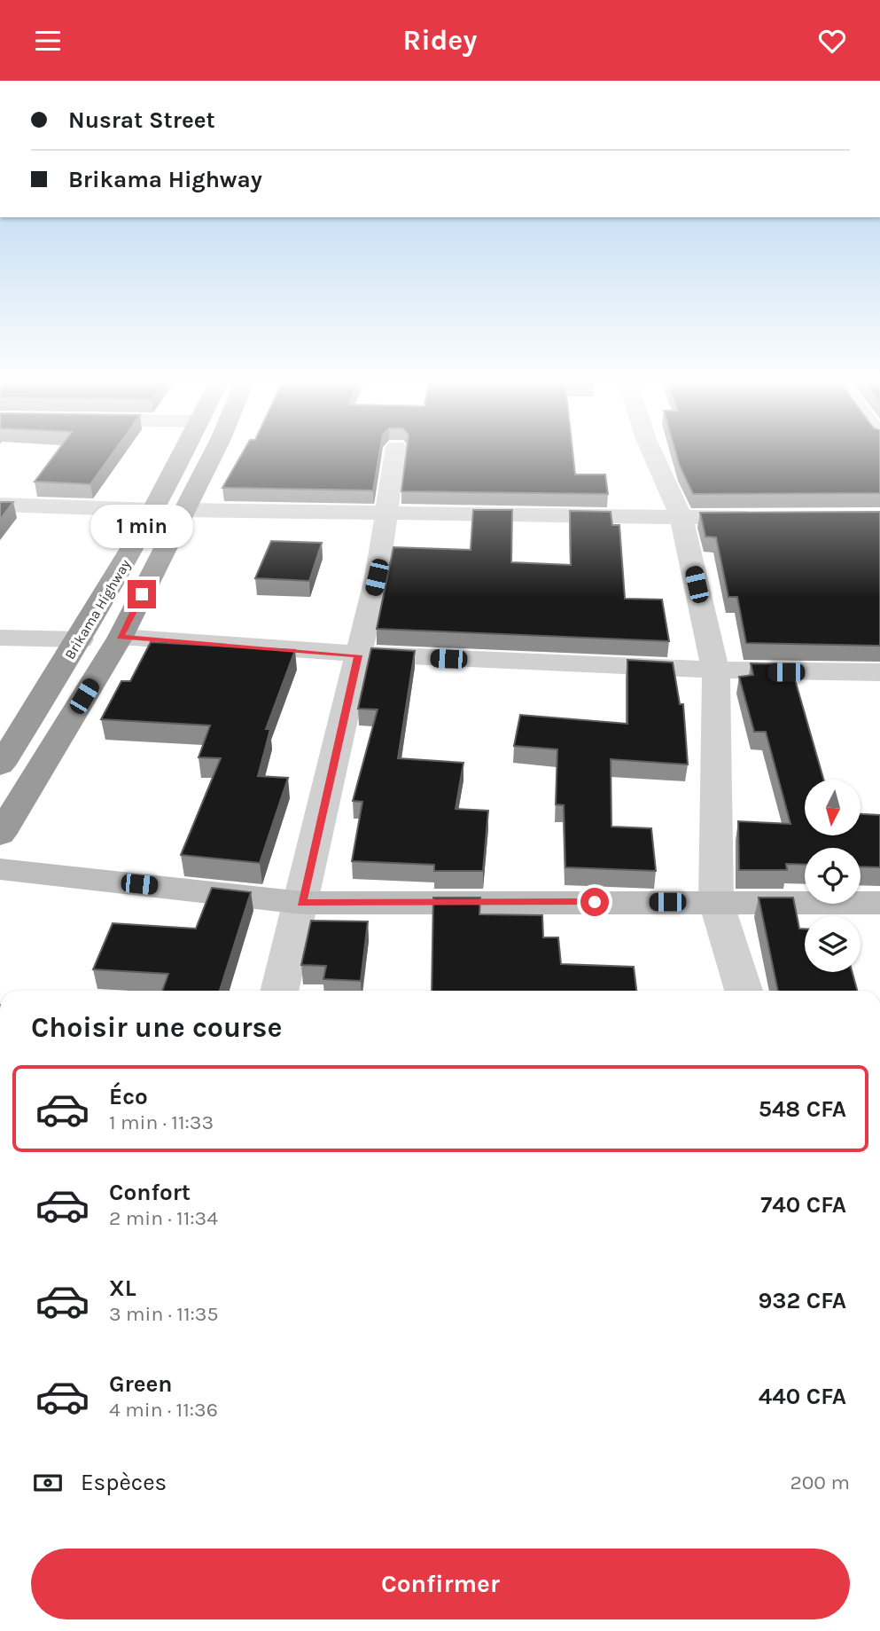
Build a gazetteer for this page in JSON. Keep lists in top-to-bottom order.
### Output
{
  "streets": {
    "highway": ["Brikama Highway"]
  },
  "north": "bottom",
  "page": {
    "header": "Ridey",
    "banner": ["Nusrat Street", "Brikama Highway"],
    "bubble": "1 min",
    "heading": "Choisir une course",
    "list": [
      {
        "name": "Éco",
        "note": "1 min · 11:33",
        "value": "548 CFA"
      },
      {
        "name": "Confort",
        "note": "2 min · 11:34",
        "value": "740 CFA"
      },
      {
        "name": "XL",
        "note": "3 min · 11:35",
        "value": "932 CFA"
      },
      {
        "name": "Green",
        "note": "4 min · 11:36",
        "value": "440 CFA"
      }
    ],
    "pay": ["Espèces", "200 m"],
    "buttons": "Confirmer"
  }
}
